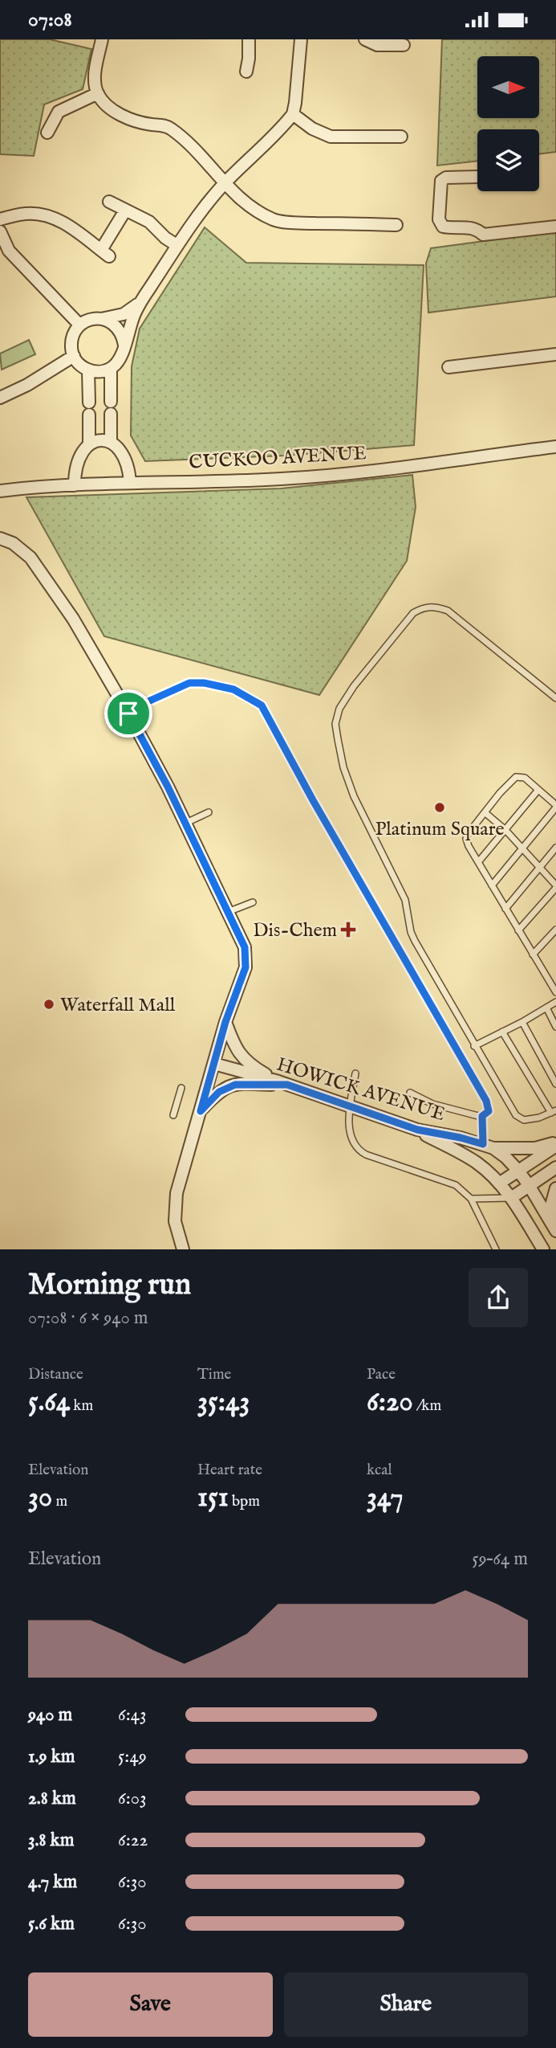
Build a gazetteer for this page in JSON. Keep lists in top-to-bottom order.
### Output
{
  "streets": {
    "street": ["CUCKOO AVENUE", "HOWICK AVENUE"]
  },
  "places": {
    "other": ["Platinum Square", "Waterfall Mall"],
    "health": ["Dis-Chem"]
  },
  "north": "right",
  "page": {
    "status": "07:08",
    "heading": ["Morning run", "07:08 · 6 × 940 m"],
    "stats": [
      ["Distance", "5.64 km"],
      ["Time", "35:43"],
      ["Pace", "6:20 /km"],
      ["Elevation", "30 m"],
      ["Heart rate", "151 bpm"],
      ["kcal", "347"]
    ],
    "chart": ["Elevation", "59–64 m"],
    "list": [
      {
        "name": "940 m",
        "note": "6:43"
      },
      {
        "name": "1.9 km",
        "note": "5:49"
      },
      {
        "name": "2.8 km",
        "note": "6:03"
      },
      {
        "name": "3.8 km",
        "note": "6:22"
      },
      {
        "name": "4.7 km",
        "note": "6:30"
      },
      {
        "name": "5.6 km",
        "note": "6:30"
      }
    ],
    "buttons": ["Save", "Share"]
  }
}
